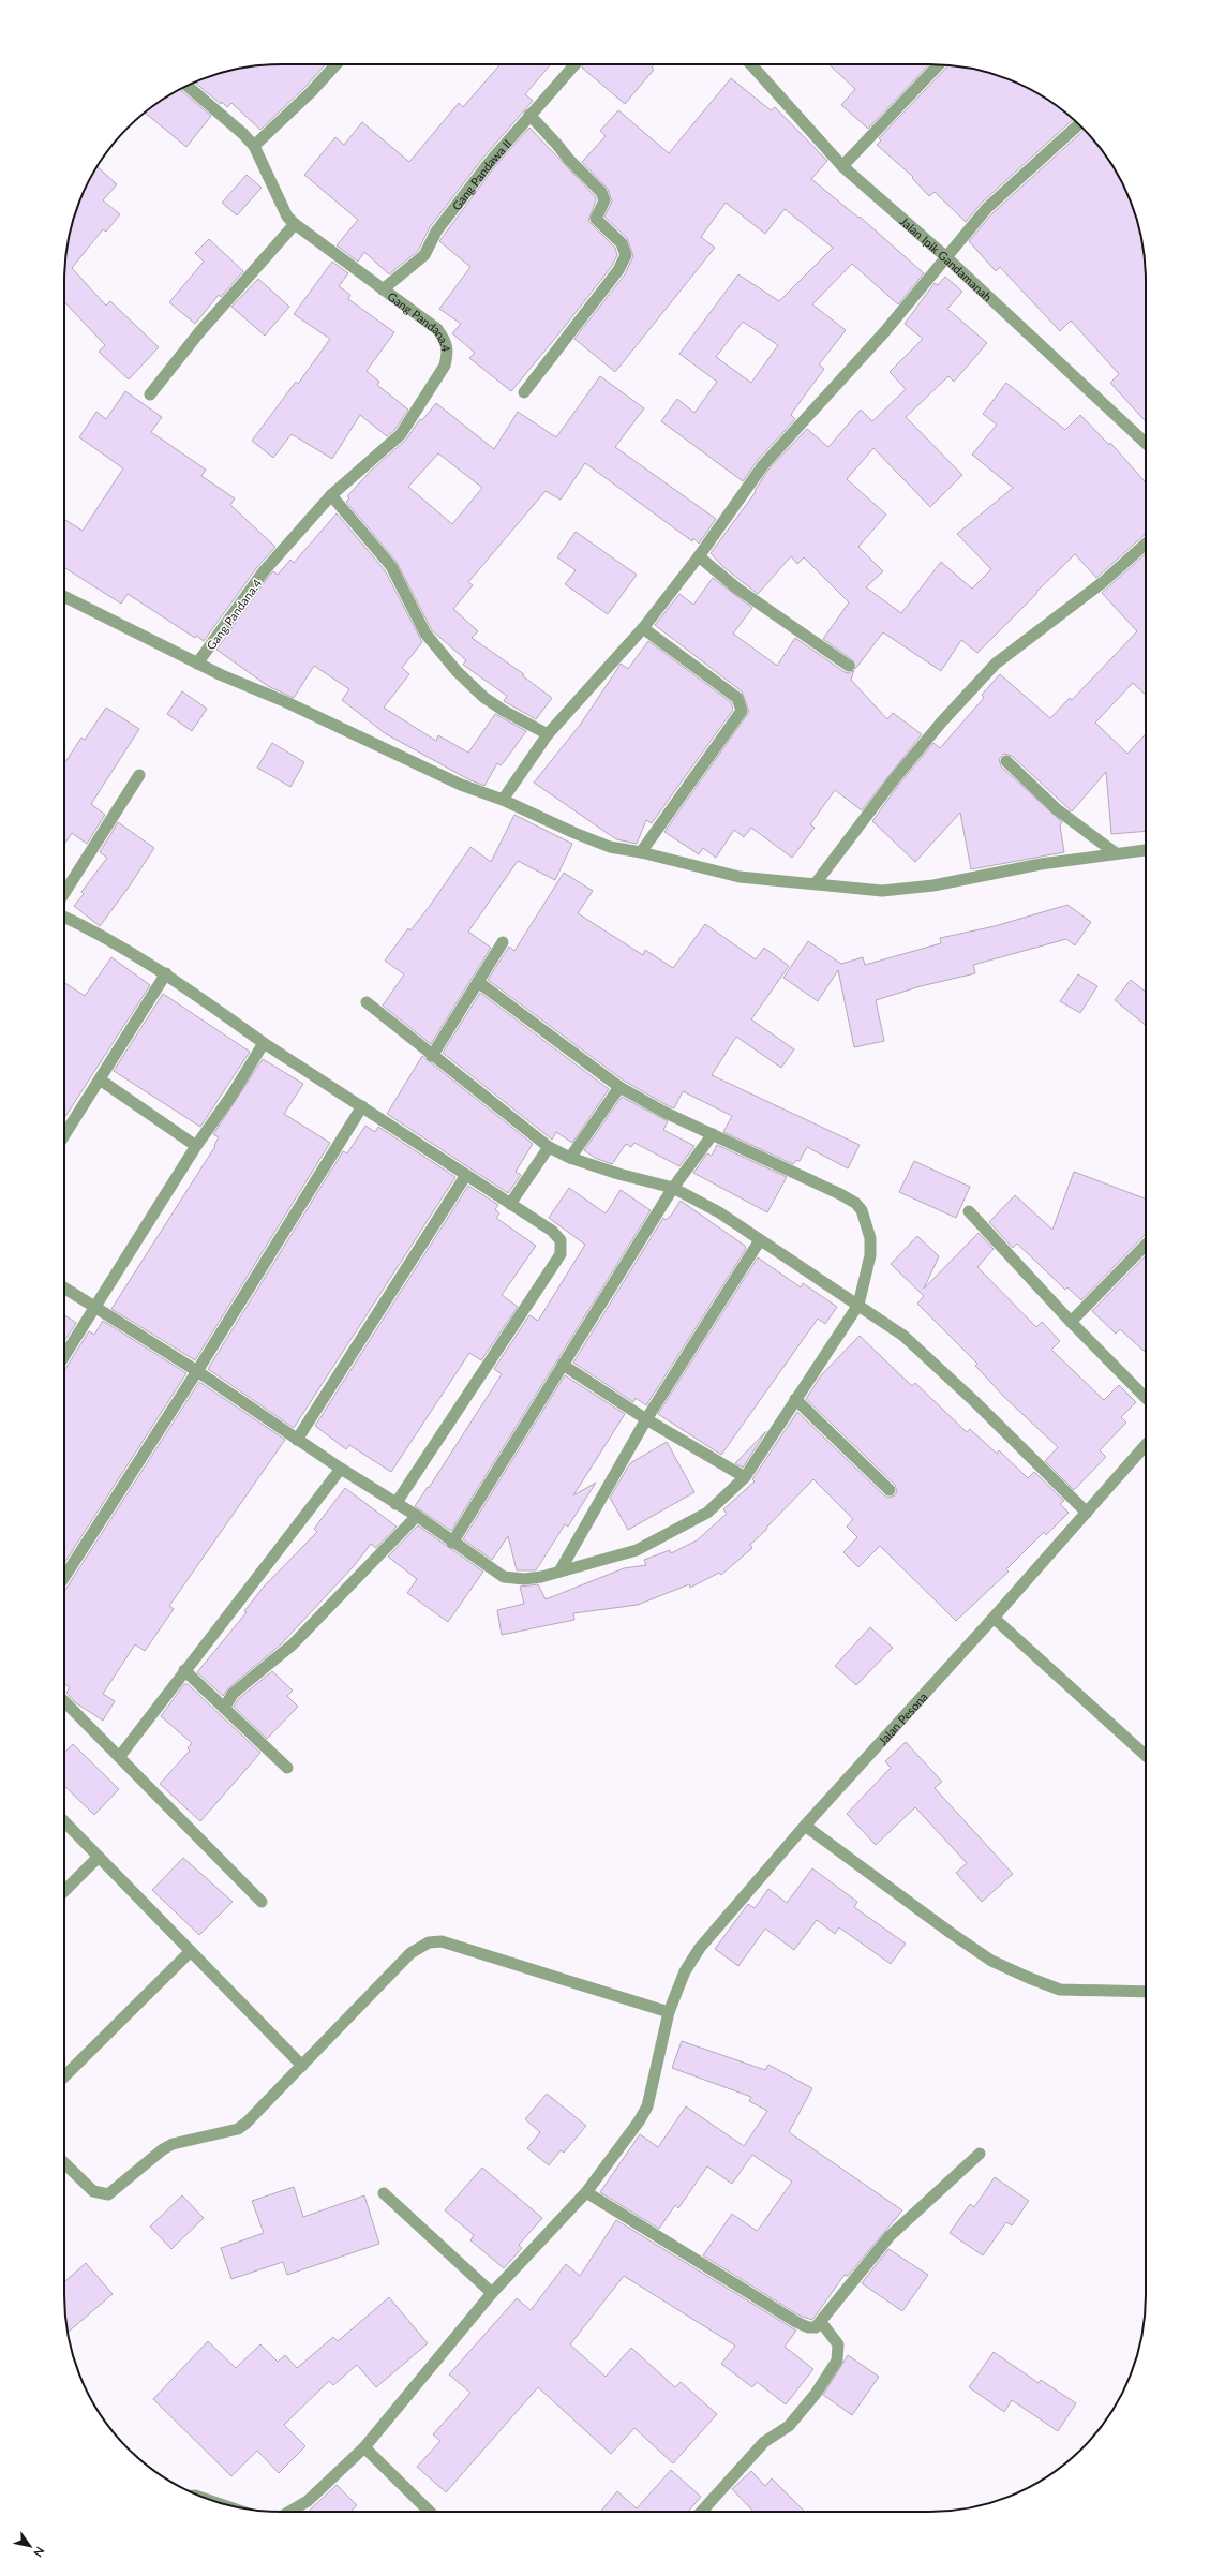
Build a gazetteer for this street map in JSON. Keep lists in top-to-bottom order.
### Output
{
  "streets": {
    "street": [
      "Gang Pandawa II",
      "Jalan Ipik Gandamanah",
      "Gang Pandana.4",
      "Jalan Pesona"
    ]
  },
  "crossings": [
    ["Gang Pandawa II", "Gang Pandana.4"]
  ],
  "north": "bottom right"
}
